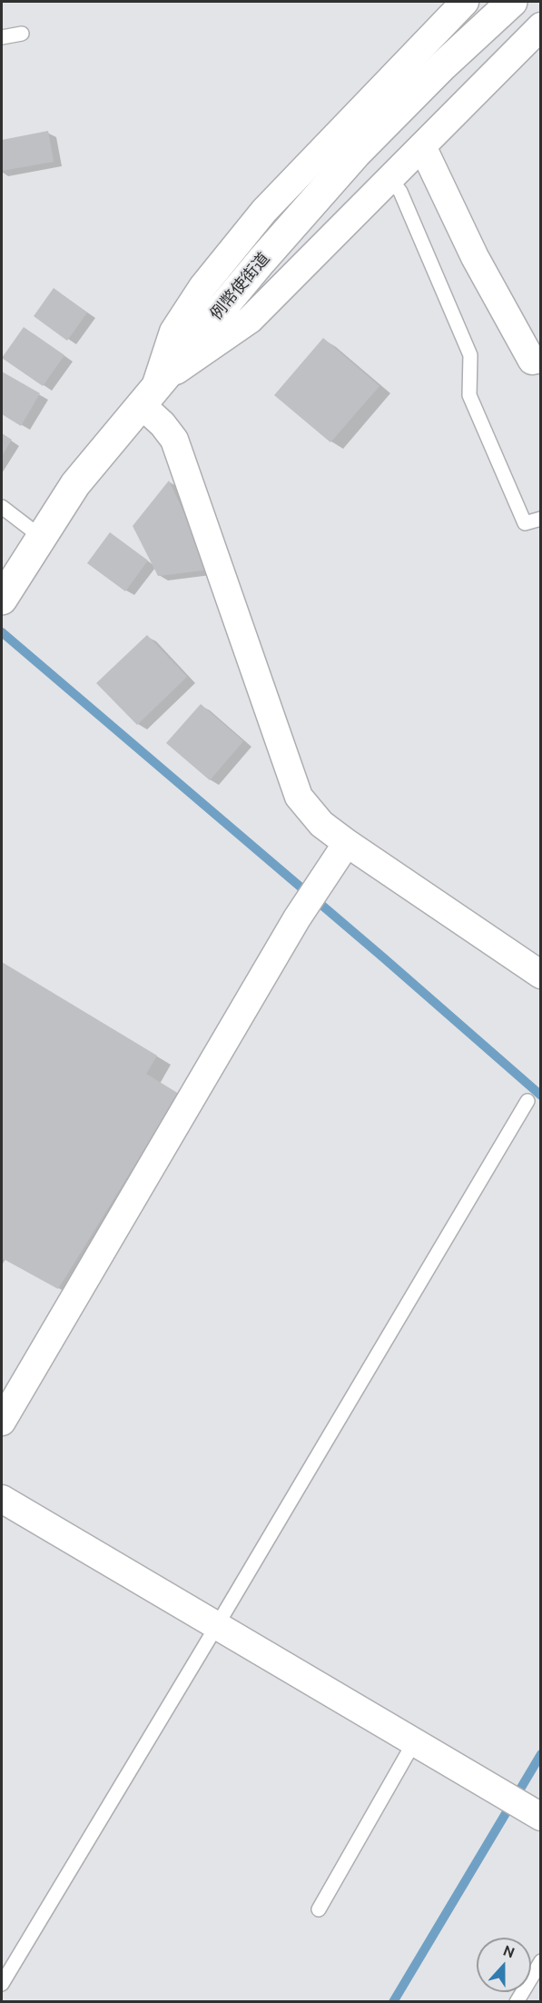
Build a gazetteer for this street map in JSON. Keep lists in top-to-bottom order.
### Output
{
  "streets": {
    "main road": ["例幣使街道"]
  },
  "north": "top"
}
